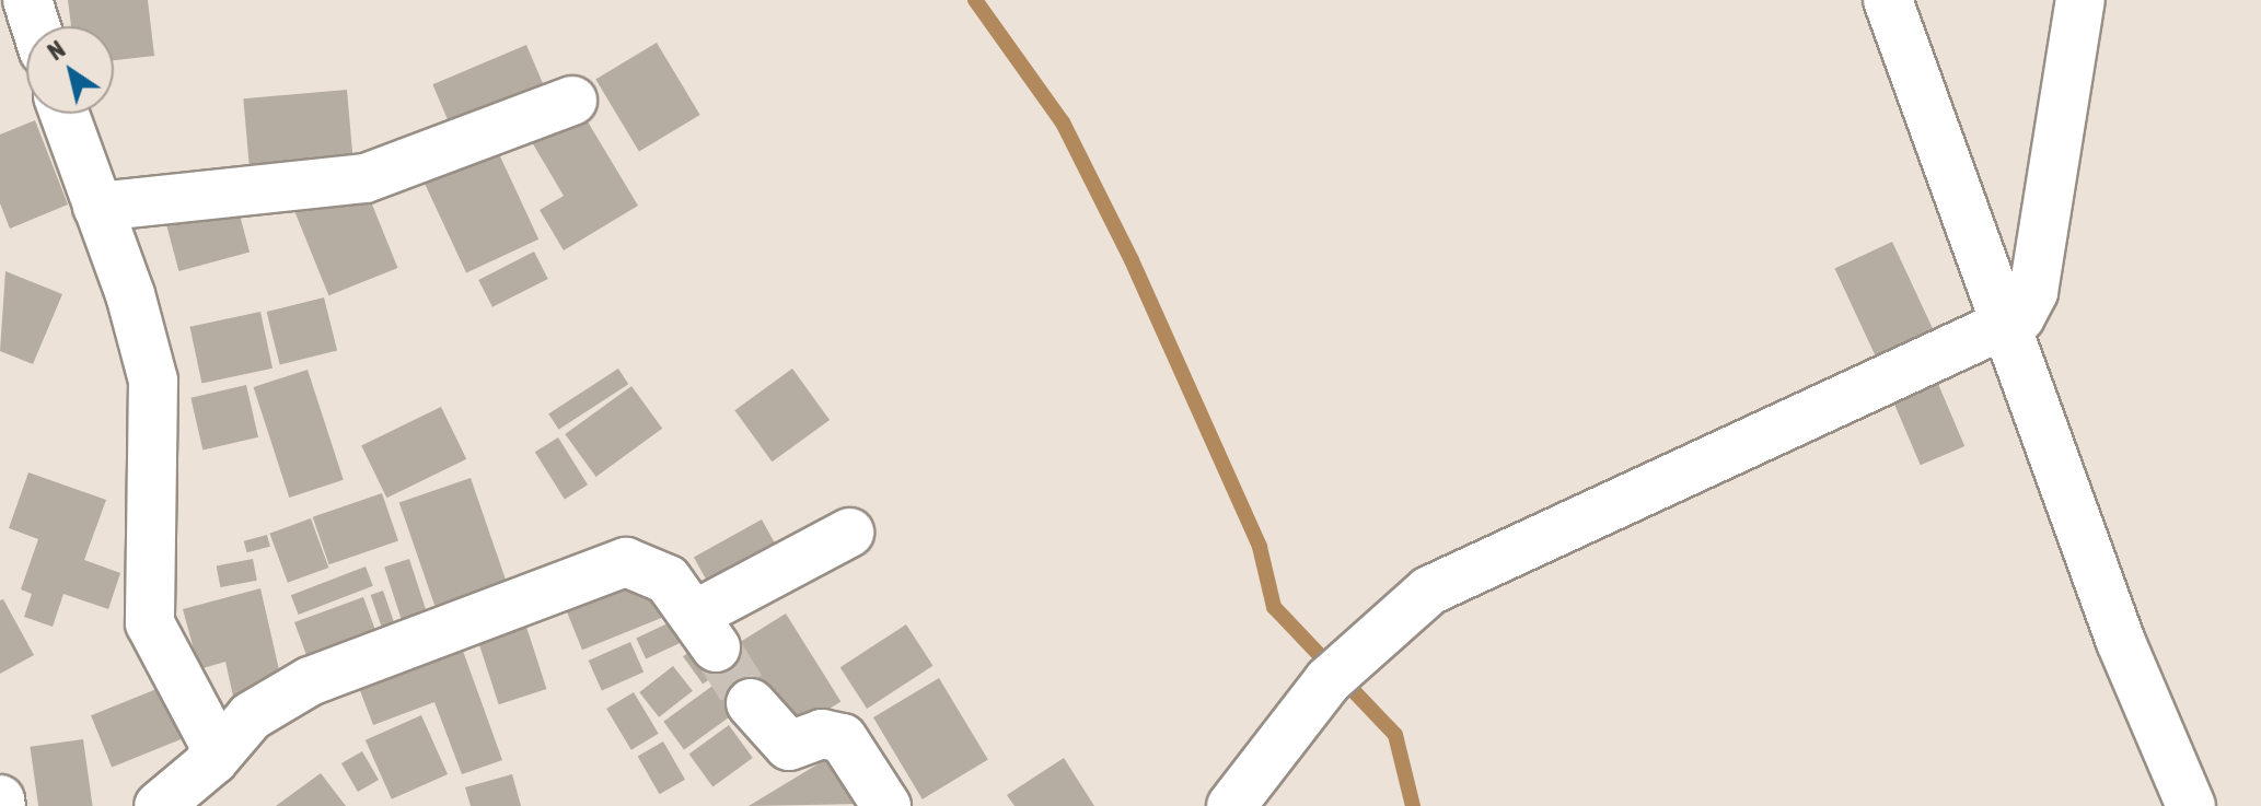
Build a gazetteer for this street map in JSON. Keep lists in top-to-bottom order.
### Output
{
  "north": "top left"
}
